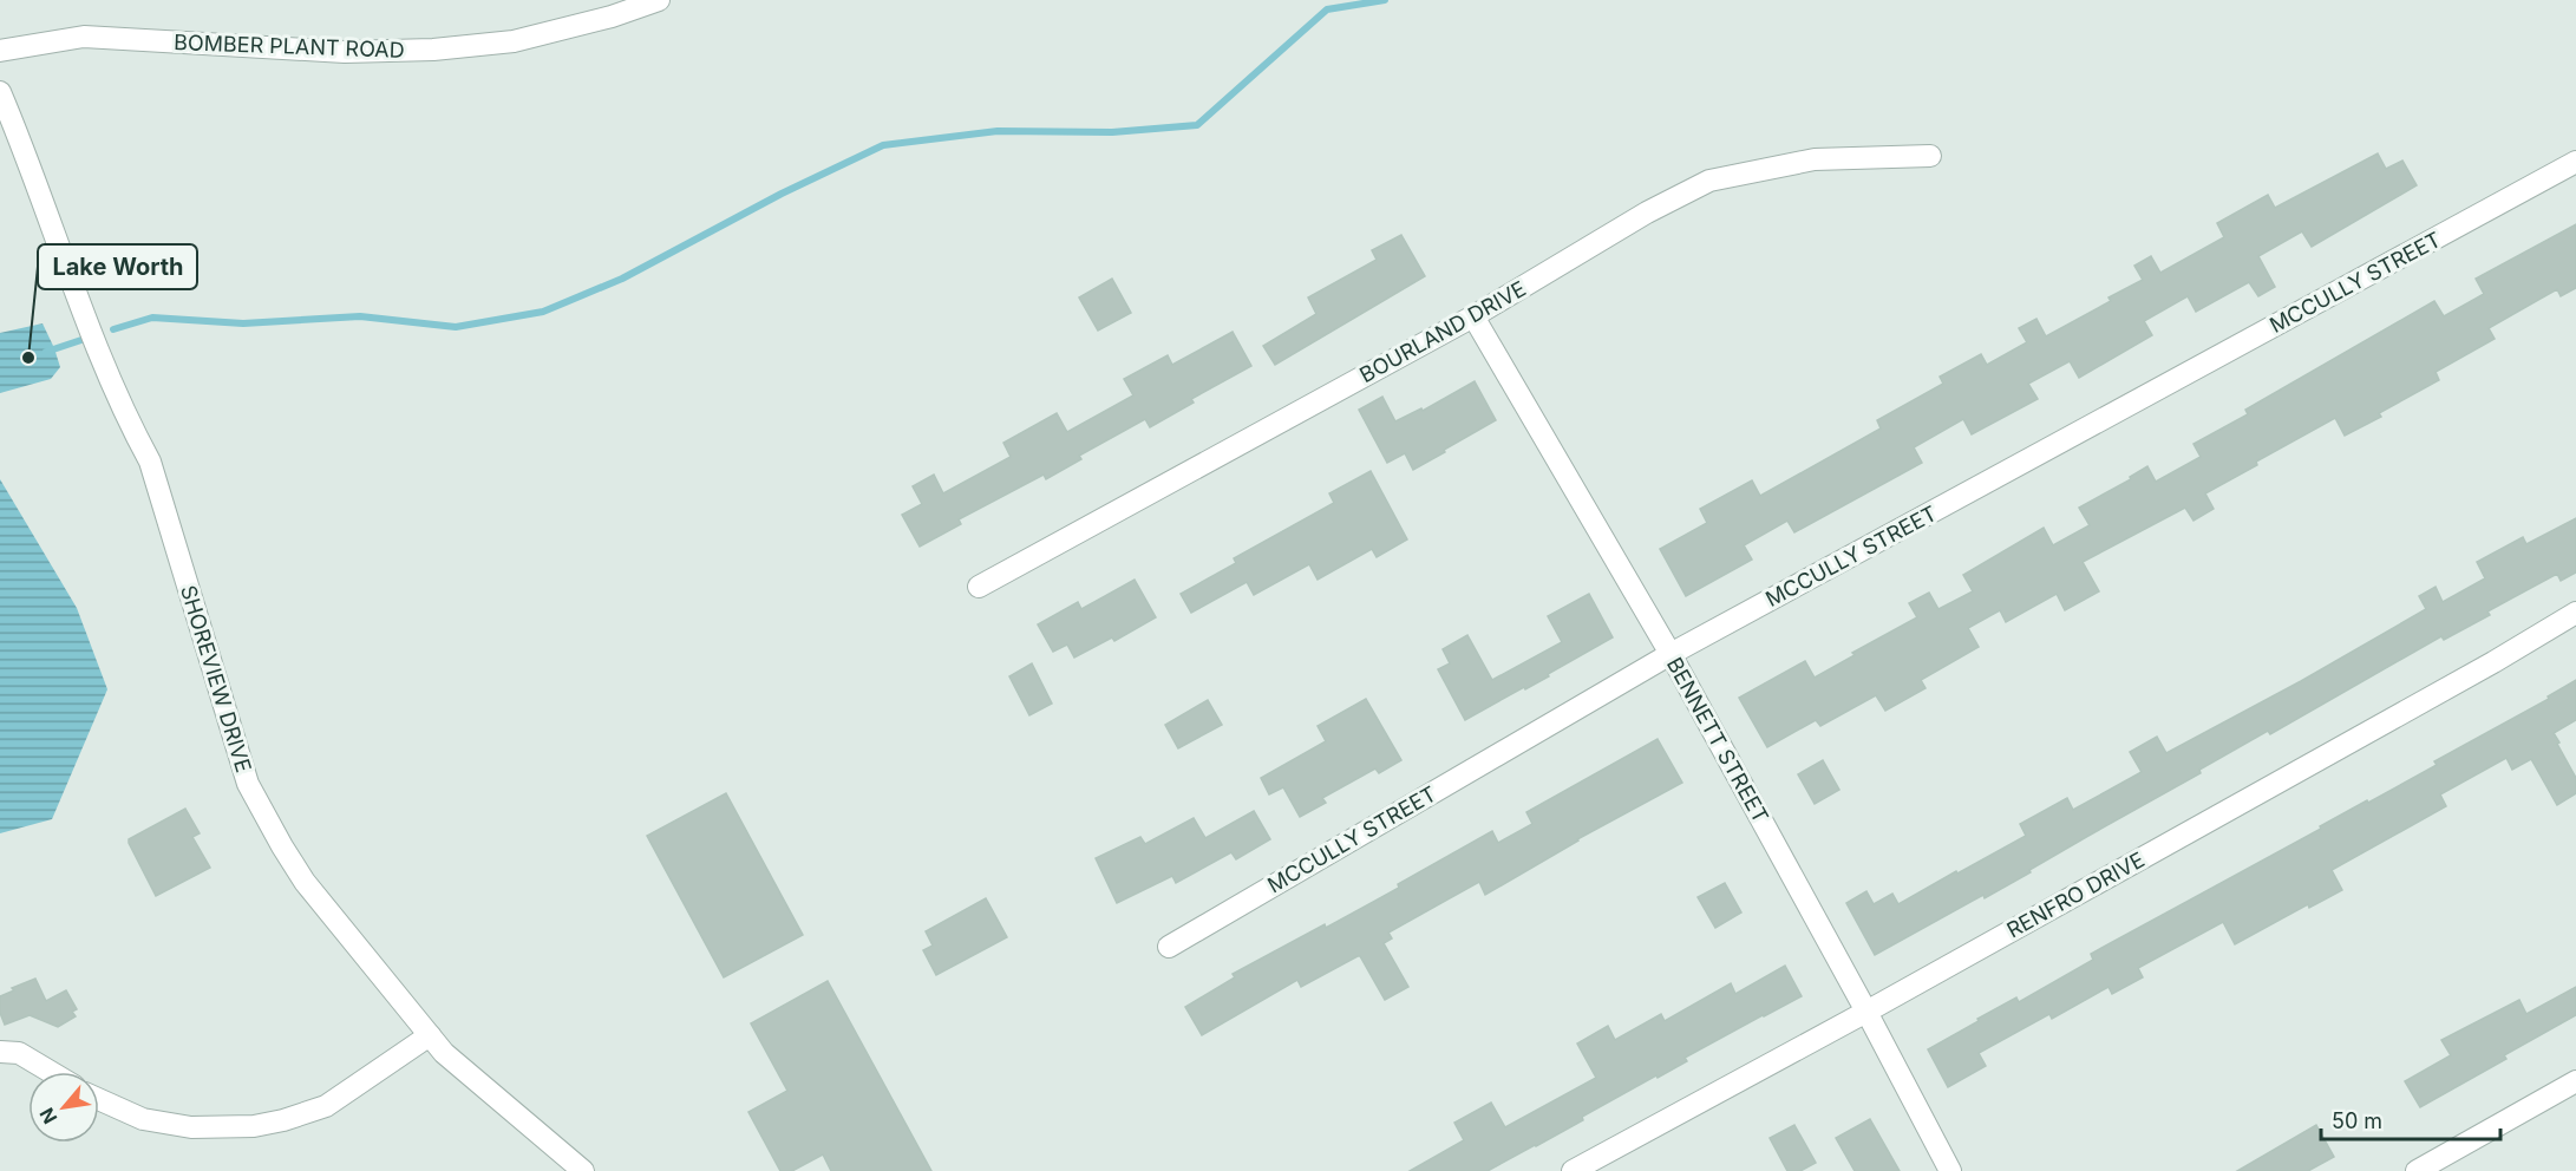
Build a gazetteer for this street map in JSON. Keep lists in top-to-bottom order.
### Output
{
  "streets": {
    "street": [
      "BOMBER PLANT ROAD",
      "MCCULLY STREET",
      "BOURLAND DRIVE",
      "SHOREVIEW DRIVE",
      "BENNETT STREET",
      "RENFRO DRIVE"
    ]
  },
  "crossings": [
    ["MCCULLY STREET", "BENNETT STREET"],
    ["BOURLAND DRIVE", "BENNETT STREET"],
    ["BENNETT STREET", "RENFRO DRIVE"]
  ],
  "places": ["Lake Worth"],
  "scale_bar": "50 m",
  "north": "bottom left"
}
